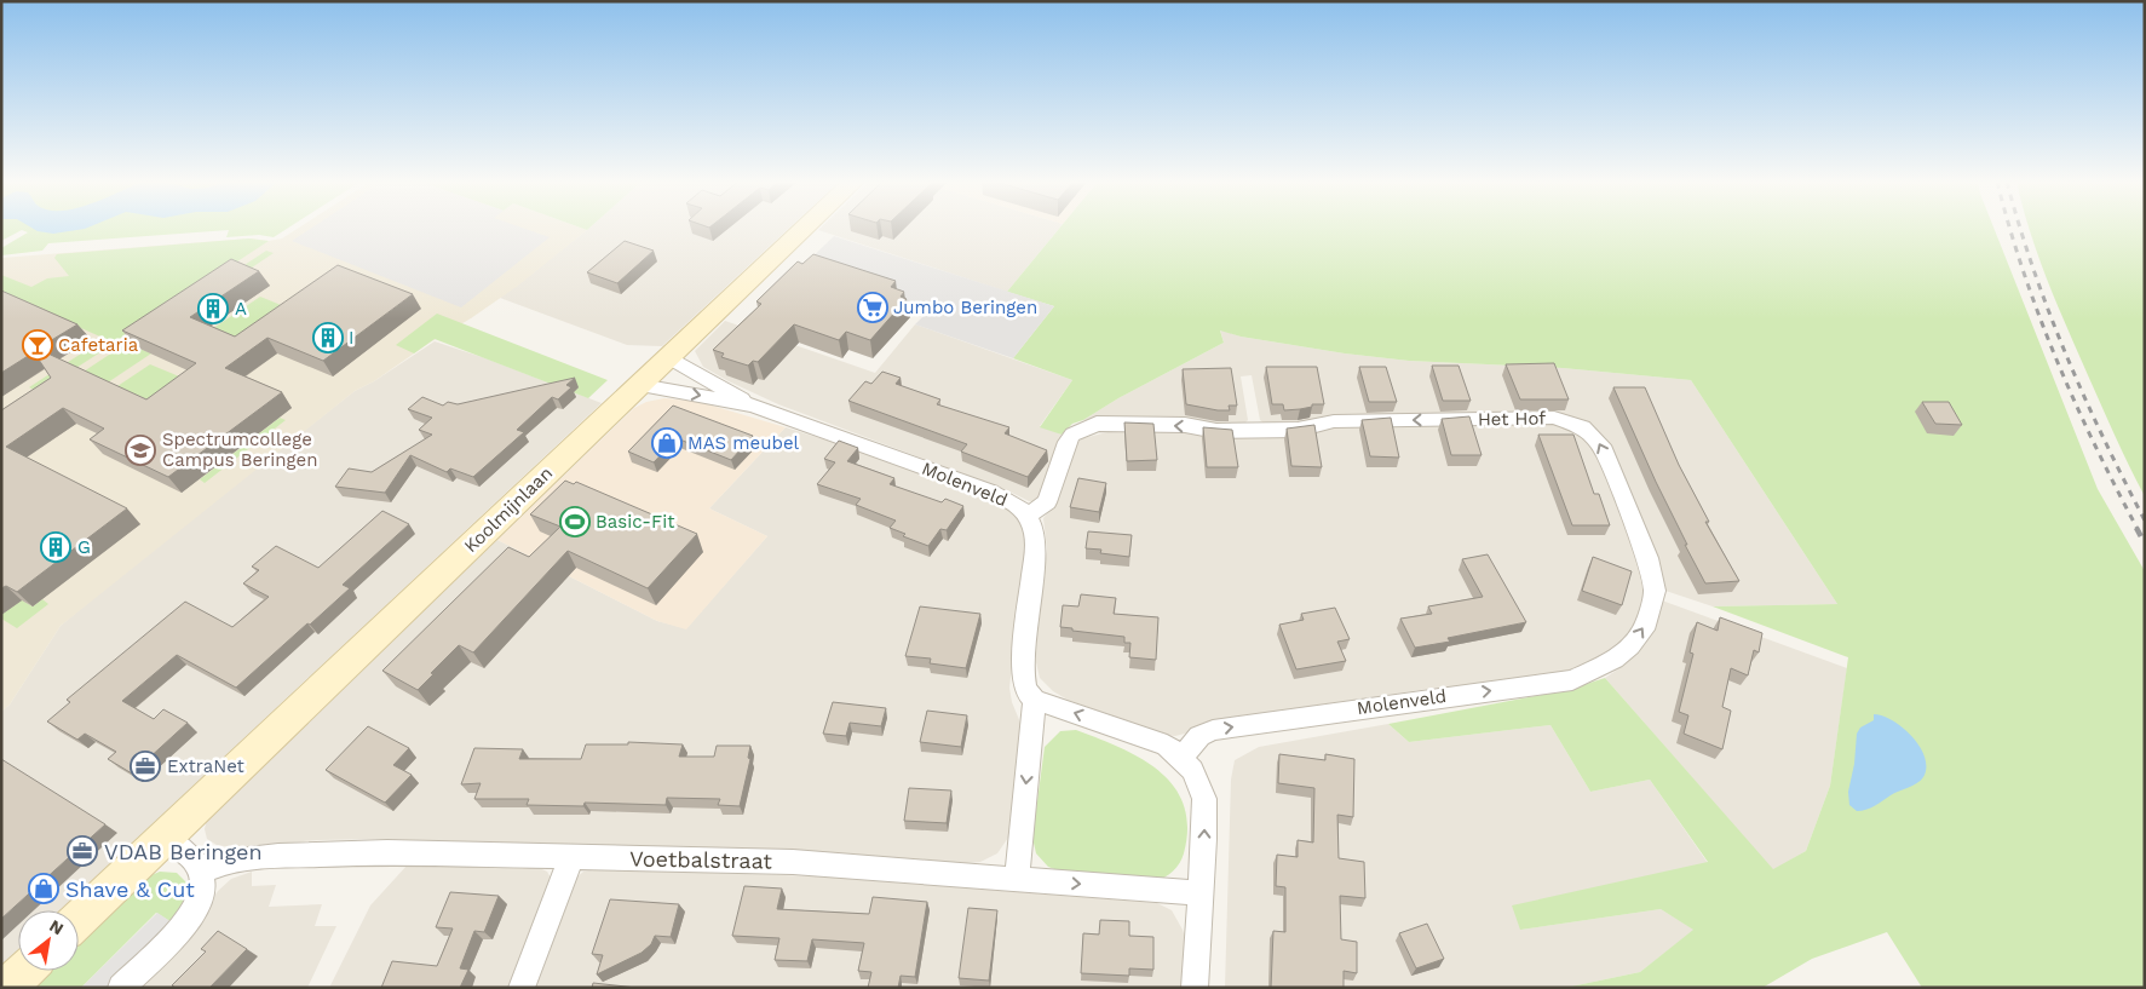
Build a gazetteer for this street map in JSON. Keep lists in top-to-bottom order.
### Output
{
  "streets": {
    "street": [
      "Het Hof",
      "Molenveld",
      "Koolmijnlaan",
      "Voetbalstraat"
    ]
  },
  "crossings": [
    ["Het Hof", "Molenveld"],
    ["Molenveld", "Voetbalstraat"]
  ],
  "places": {
    "supermarket": ["Jumbo Beringen"],
    "building": ["A", "I", "G"],
    "bar": ["Cafetaria"],
    "shop": ["MAS meubel", "Shave & Cut"],
    "school or university": ["Spectrumcollege Campus Beringen"],
    "sports": ["Basic-Fit"],
    "office": ["ExtraNet", "VDAB Beringen"]
  },
  "north": "top right"
}
